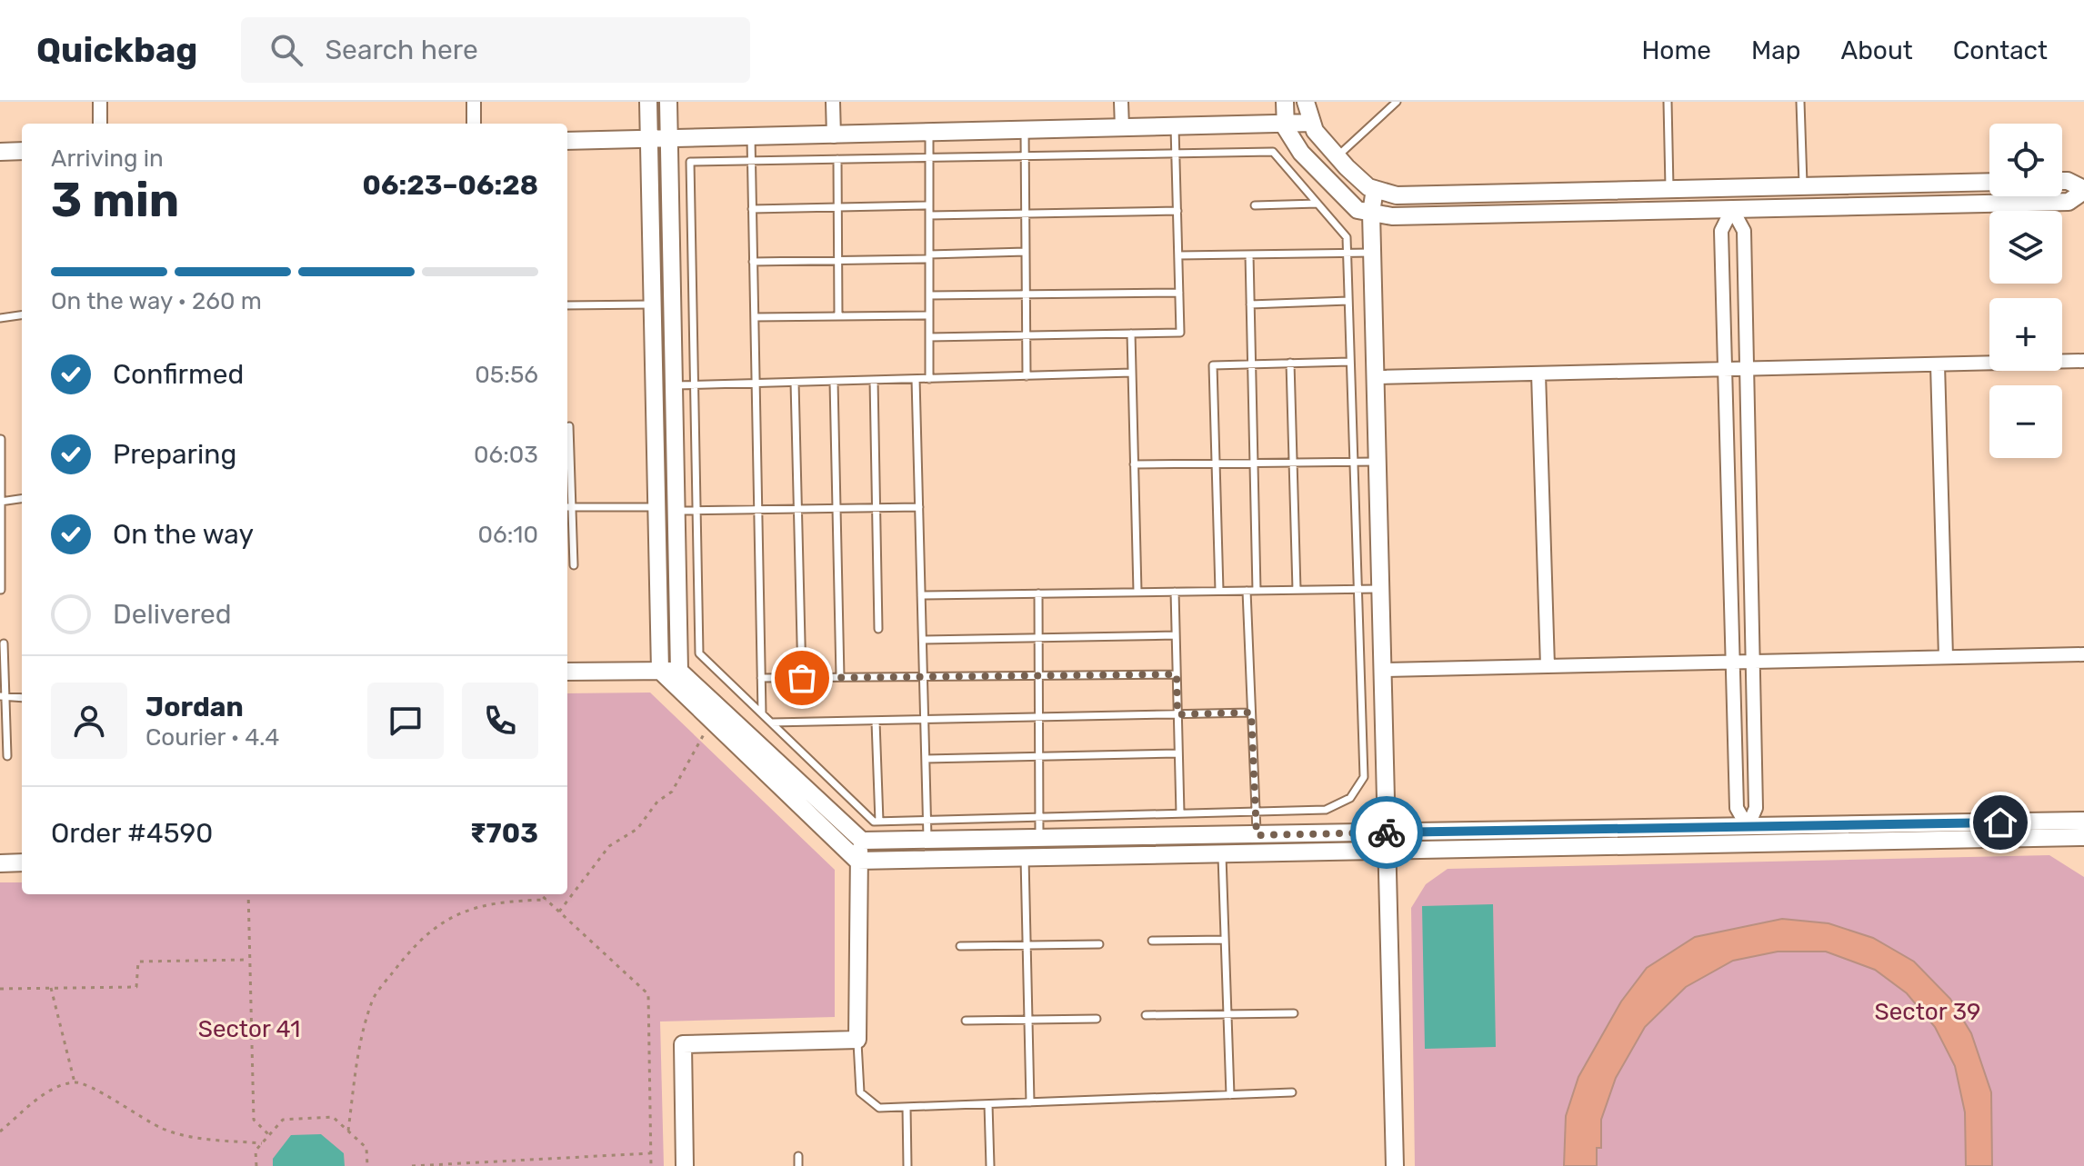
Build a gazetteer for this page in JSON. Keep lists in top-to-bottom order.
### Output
{
  "parks": ["Sector 39", "Sector 41"],
  "page": {
    "header": "Quickbag",
    "search": "Search here",
    "nav": [
      "Home",
      "Map",
      "About",
      "Contact"
    ],
    "map_buttons": ["+", "−"],
    "heading": ["3 min", "Arriving in", "06:23–06:28"],
    "panel": [
      "Jordan",
      "Courier · 4.4",
      "Order #4590",
      "₹703"
    ],
    "bar": "On the way · 260 m",
    "list": [
      ["Confirmed", "05:56"],
      ["Preparing", "06:03"],
      ["On the way", "06:10"],
      "Delivered"
    ]
  }
}
